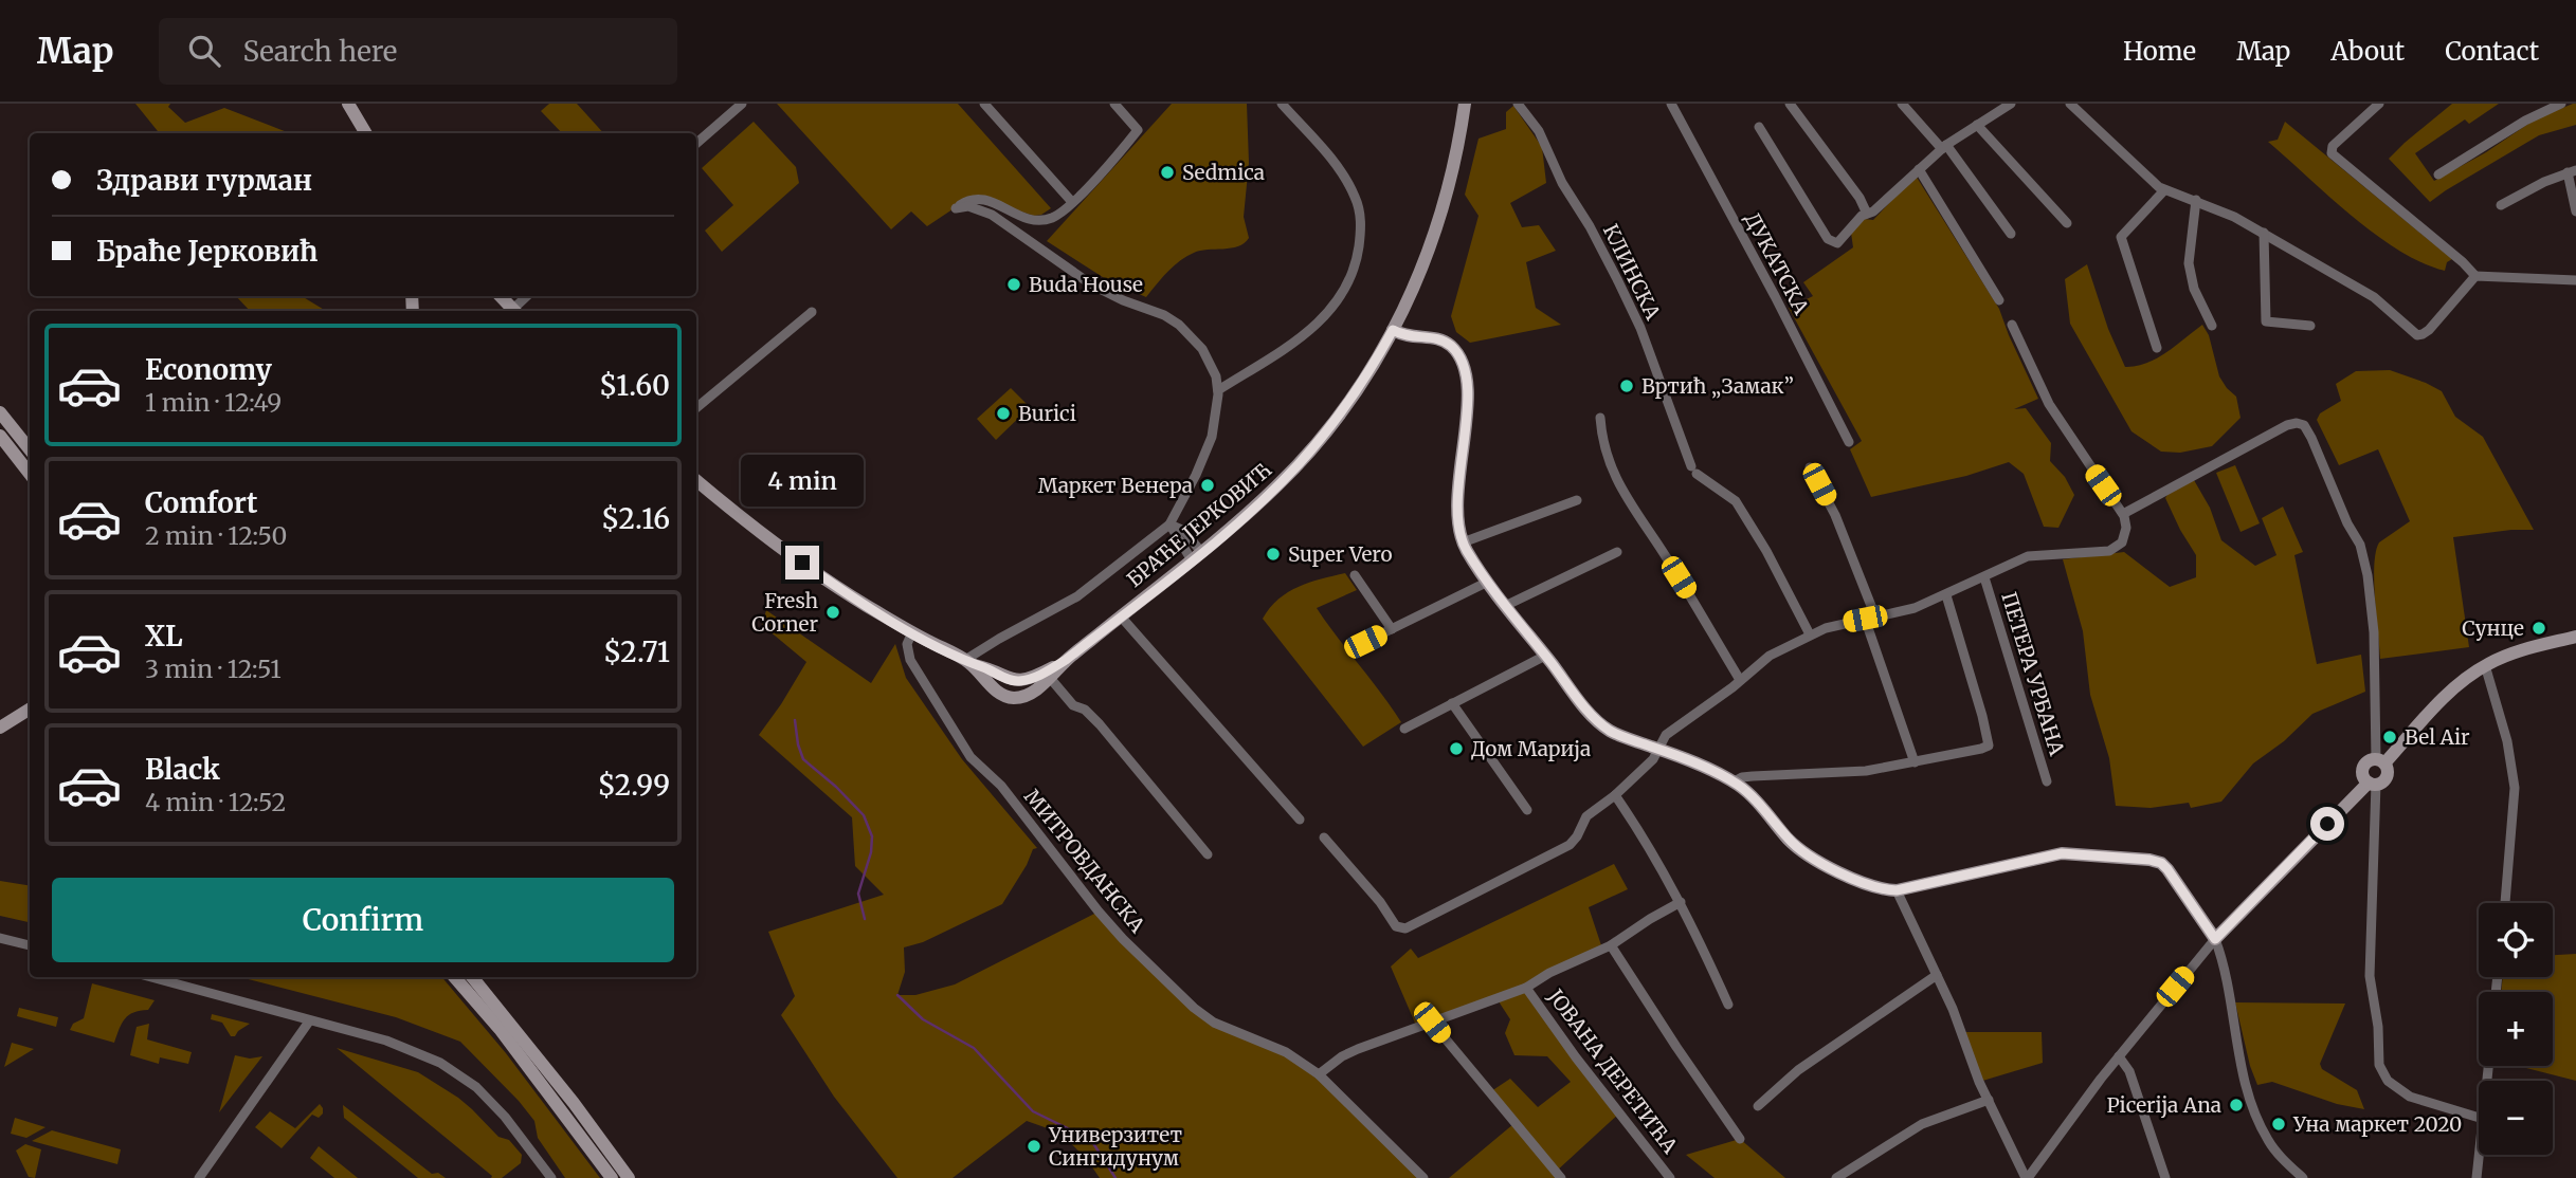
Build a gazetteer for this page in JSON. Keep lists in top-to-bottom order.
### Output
{
  "streets": {
    "street": [
      "ДУКАТСКА",
      "КЛИНСКА",
      "БРАЋЕ ЈЕРКОВИЋ",
      "ПЕТЕРА УРБАНА",
      "МИТРОВДАНСКА",
      "ЈОВАНА ДЕРЕТИЋА"
    ]
  },
  "crossings": [
    ["БРАЋЕ ЈЕРКОВИЋ", "МИТРОВДАНСКА"]
  ],
  "places": [
    "Sedmica",
    "Buda House",
    "Вртић „Замак”",
    "Burici",
    "Маркет Венера",
    "Super Vero",
    "Fresh Corner",
    "Сунце",
    "Bel Air",
    "Дом Марија",
    "Picerija Ana",
    "Уна маркет 2020",
    "Универзитет Сингидунум"
  ],
  "page": {
    "header": "Map",
    "search": "Search here",
    "nav": [
      "Home",
      "Map",
      "About",
      "Contact"
    ],
    "banner": ["Здрави гурман", "Браће Јерковић"],
    "list": [
      {
        "name": "Economy",
        "note": "1 min · 12:49",
        "value": "$1.60"
      },
      {
        "name": "Comfort",
        "note": "2 min · 12:50",
        "value": "$2.16"
      },
      {
        "name": "XL",
        "note": "3 min · 12:51",
        "value": "$2.71"
      },
      {
        "name": "Black",
        "note": "4 min · 12:52",
        "value": "$2.99"
      }
    ],
    "bubble": "4 min",
    "buttons": "Confirm",
    "map_buttons": ["+", "−"]
  }
}
